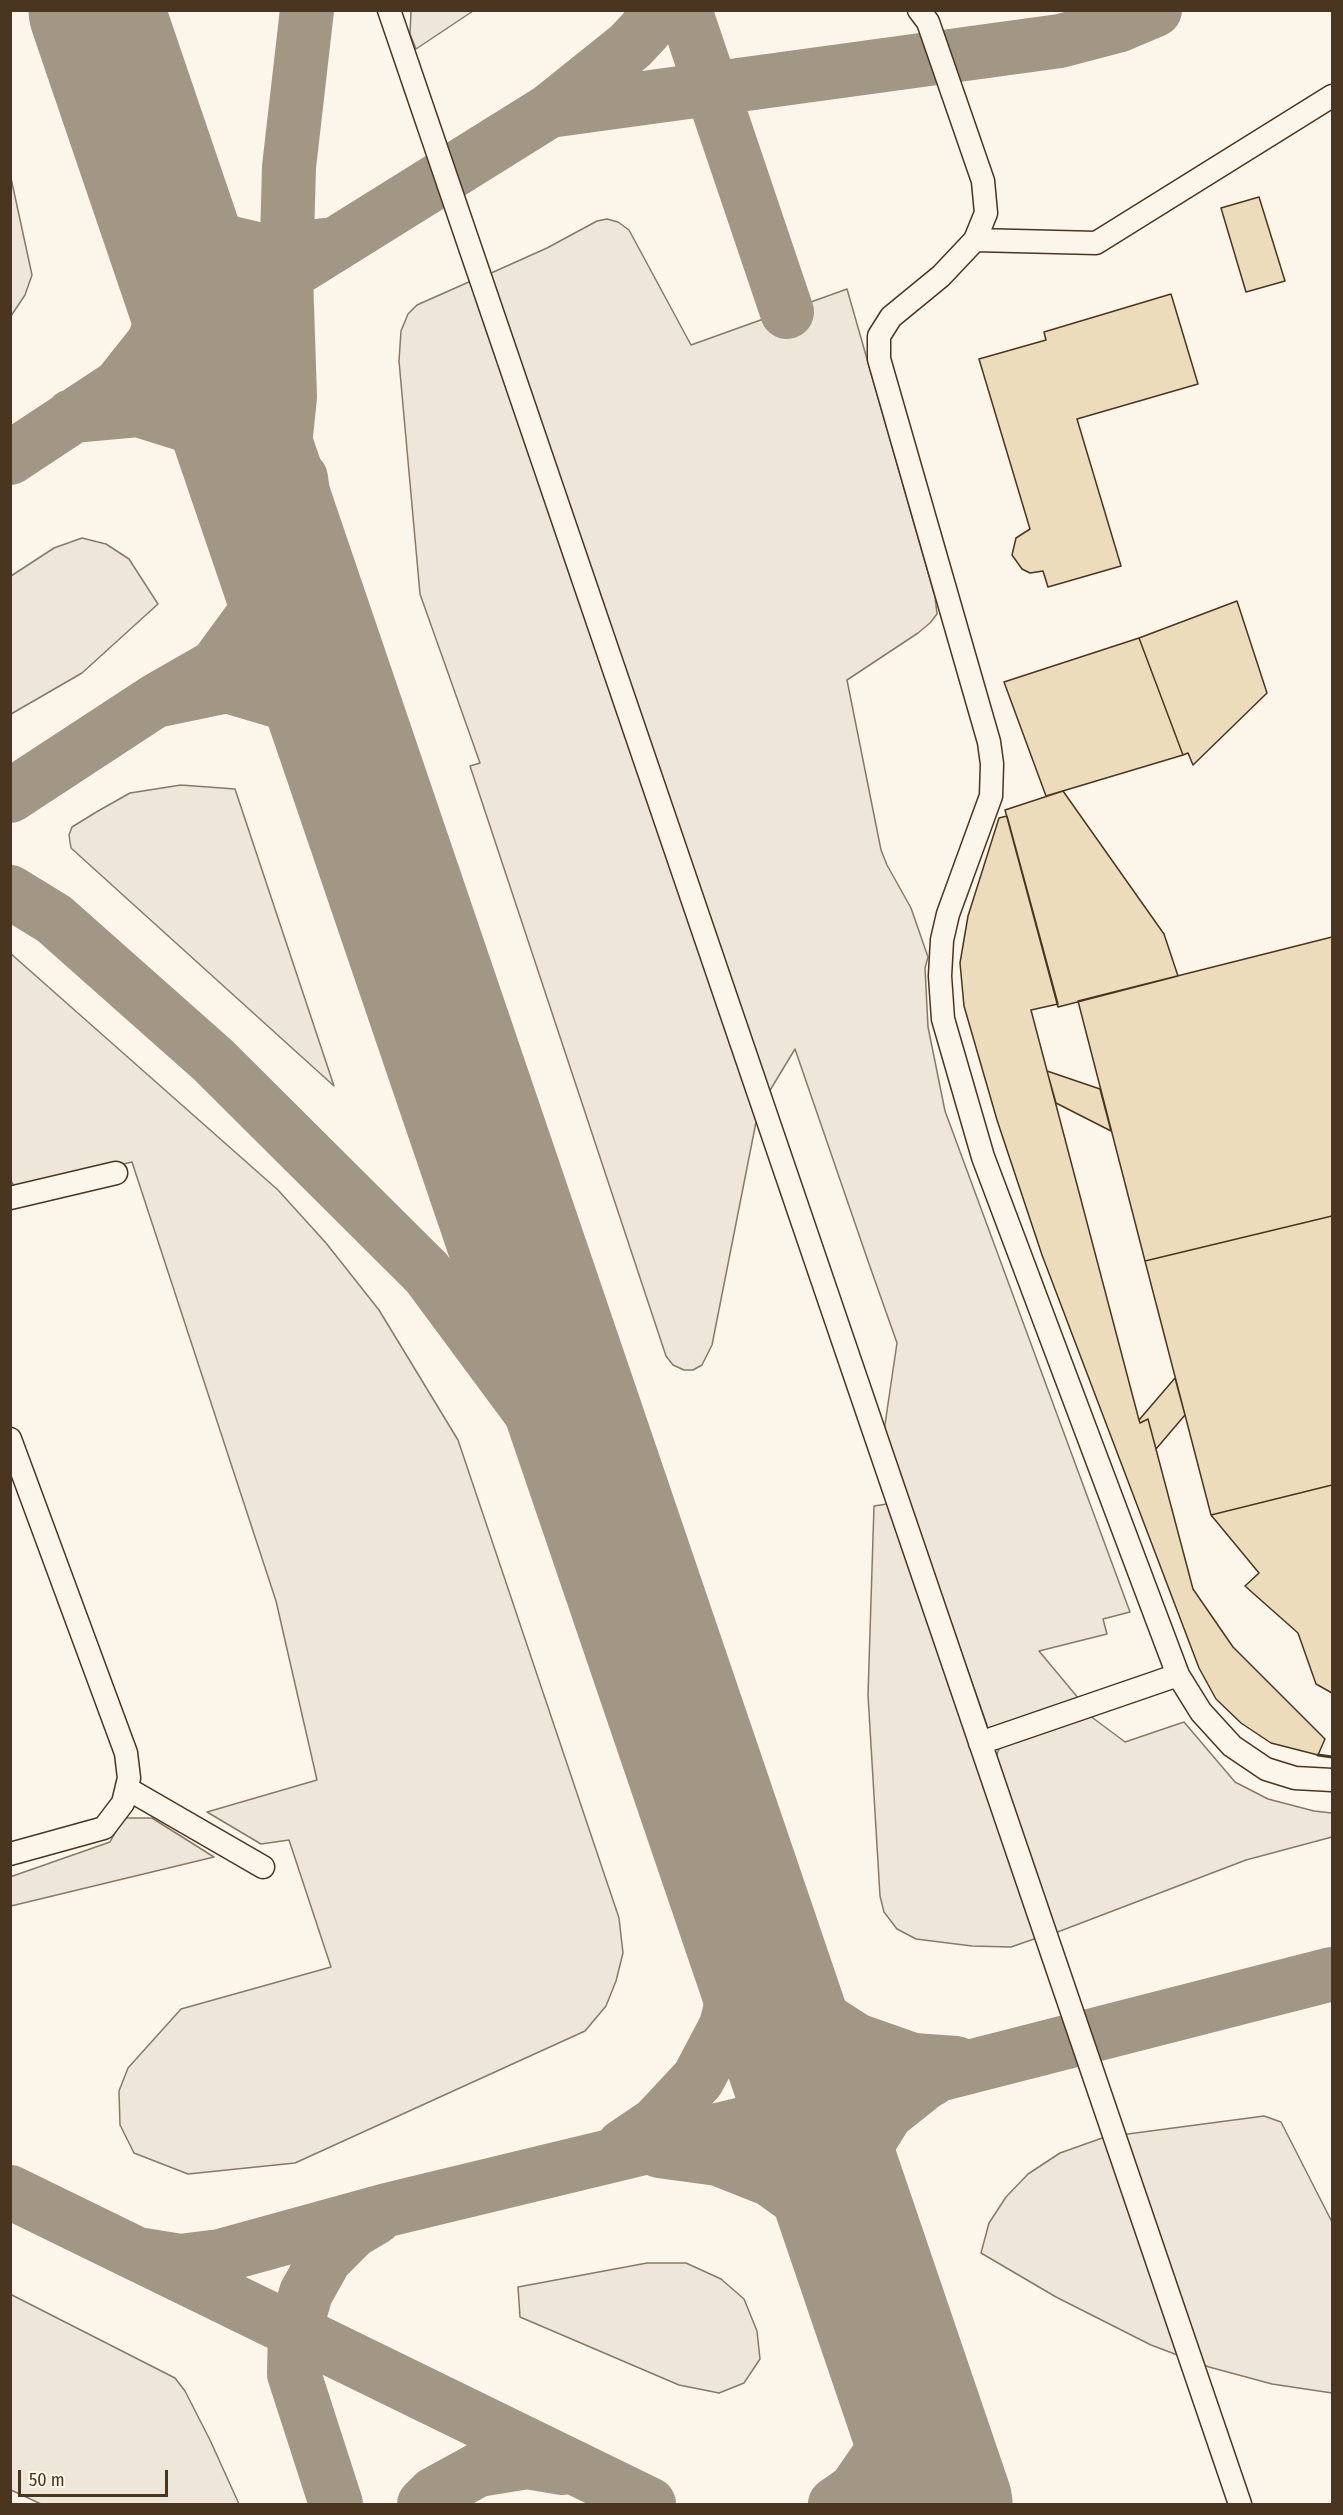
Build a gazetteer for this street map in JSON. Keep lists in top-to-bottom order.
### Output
{
  "scale_bar": "50 m"
}
